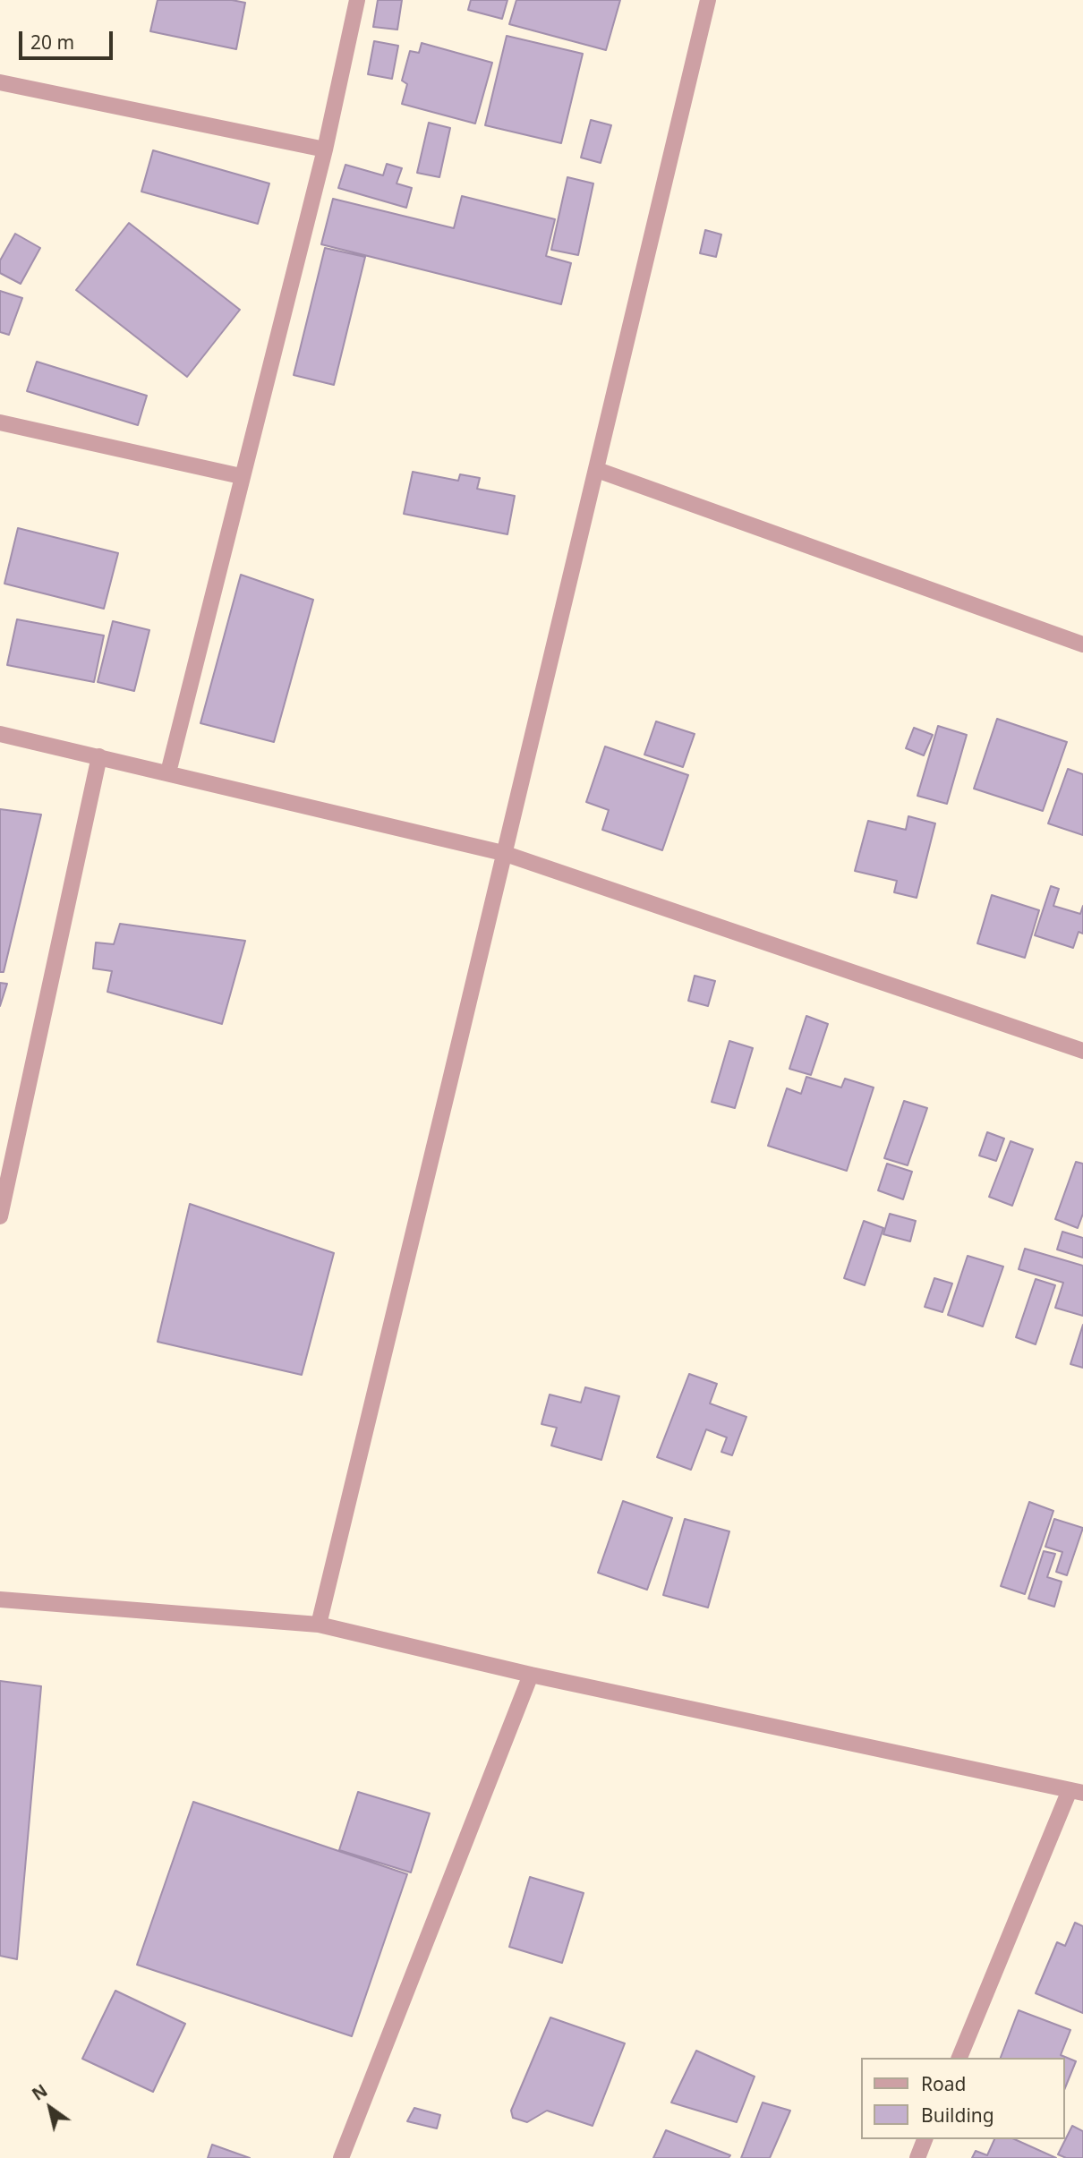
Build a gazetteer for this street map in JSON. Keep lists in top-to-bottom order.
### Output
{
  "legend": ["Road", "Building"],
  "scale_bar": "20 m",
  "north": "top left"
}
